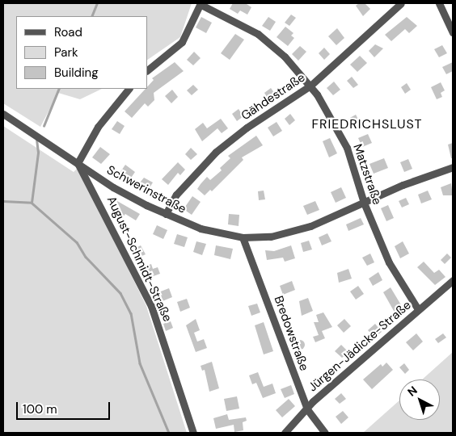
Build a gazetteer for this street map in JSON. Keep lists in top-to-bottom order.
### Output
{
  "streets": {
    "street": [
      "Gähdestraße",
      "Matzstraße",
      "Schwerinstraße",
      "August-Schmidt-Straße",
      "Bredowstraße",
      "Jürgen-Jädicke-Straße"
    ]
  },
  "crossings": [
    ["Gähdestraße", "Matzstraße"],
    ["Gähdestraße", "Schwerinstraße"],
    ["Matzstraße", "Schwerinstraße"],
    ["Matzstraße", "Jürgen-Jädicke-Straße"],
    ["Schwerinstraße", "August-Schmidt-Straße"],
    ["Schwerinstraße", "Bredowstraße"],
    ["Bredowstraße", "Jürgen-Jädicke-Straße"]
  ],
  "districts": ["FRIEDRICHSLUST"],
  "legend": ["Road", "Park", "Building"],
  "scale_bar": "100 m",
  "north": "top left"
}
